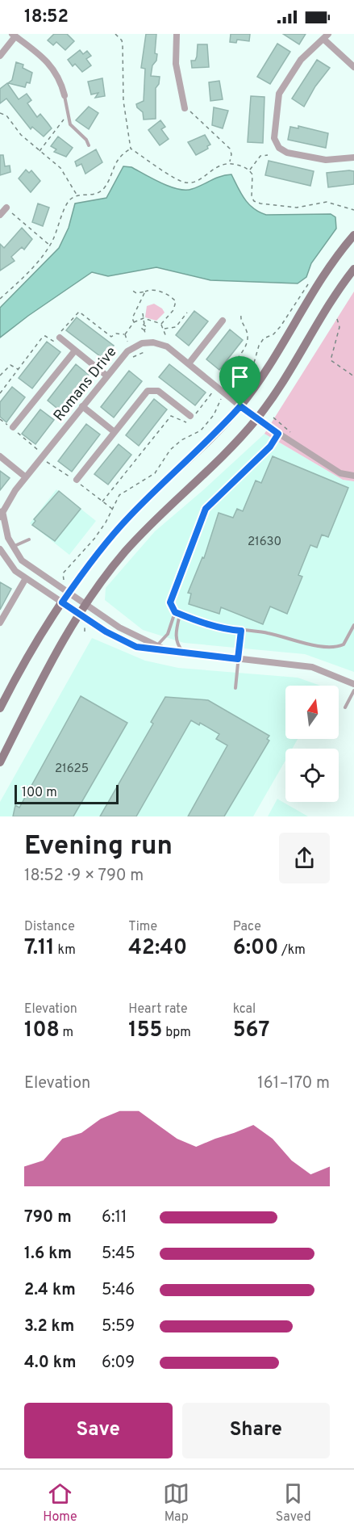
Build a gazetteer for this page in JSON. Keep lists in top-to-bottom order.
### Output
{
  "streets": {
    "street": ["Romans Drive"]
  },
  "house_numbers": ["21630", "21625"],
  "scale_bar": "100 m",
  "north": "top",
  "page": {
    "status": "18:52",
    "scale": "100 m",
    "heading": ["Evening run", "18:52 · 9 × 790 m"],
    "stats": [
      ["Distance", "7.11 km"],
      ["Time", "42:40"],
      ["Pace", "6:00 /km"],
      ["Elevation", "108 m"],
      ["Heart rate", "155 bpm"],
      ["kcal", "567"]
    ],
    "chart": ["Elevation", "161–170 m"],
    "list": [
      {
        "name": "790 m",
        "note": "6:11"
      },
      {
        "name": "1.6 km",
        "note": "5:45"
      },
      {
        "name": "2.4 km",
        "note": "5:46"
      },
      {
        "name": "3.2 km",
        "note": "5:59"
      },
      {
        "name": "4.0 km",
        "note": "6:09"
      }
    ],
    "buttons": ["Save", "Share"],
    "tabs": ["Home", "Map", "Saved"]
  }
}
